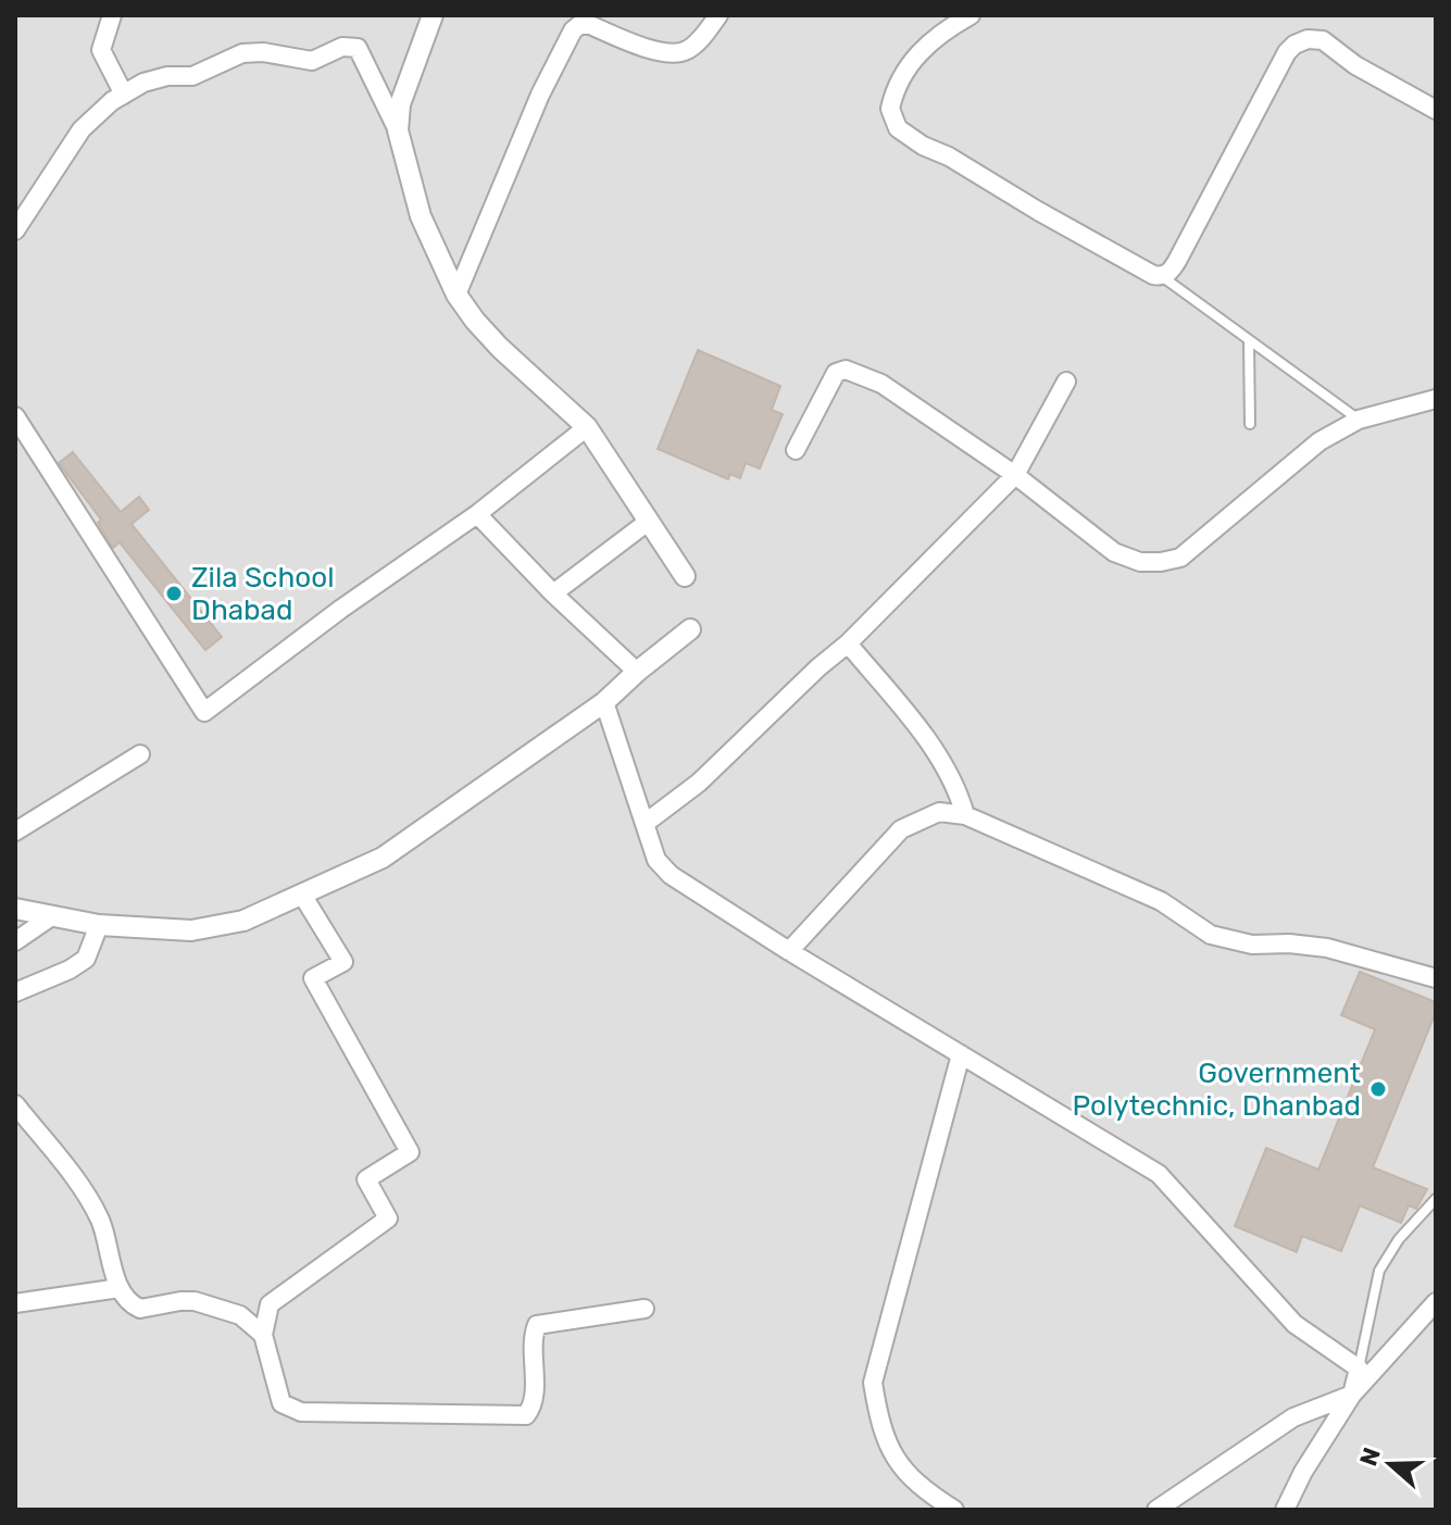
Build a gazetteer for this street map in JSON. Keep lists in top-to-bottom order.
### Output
{
  "places": ["Zila School Dhabad", "Government Polytechnic, Dhanbad"],
  "north": "left"
}
